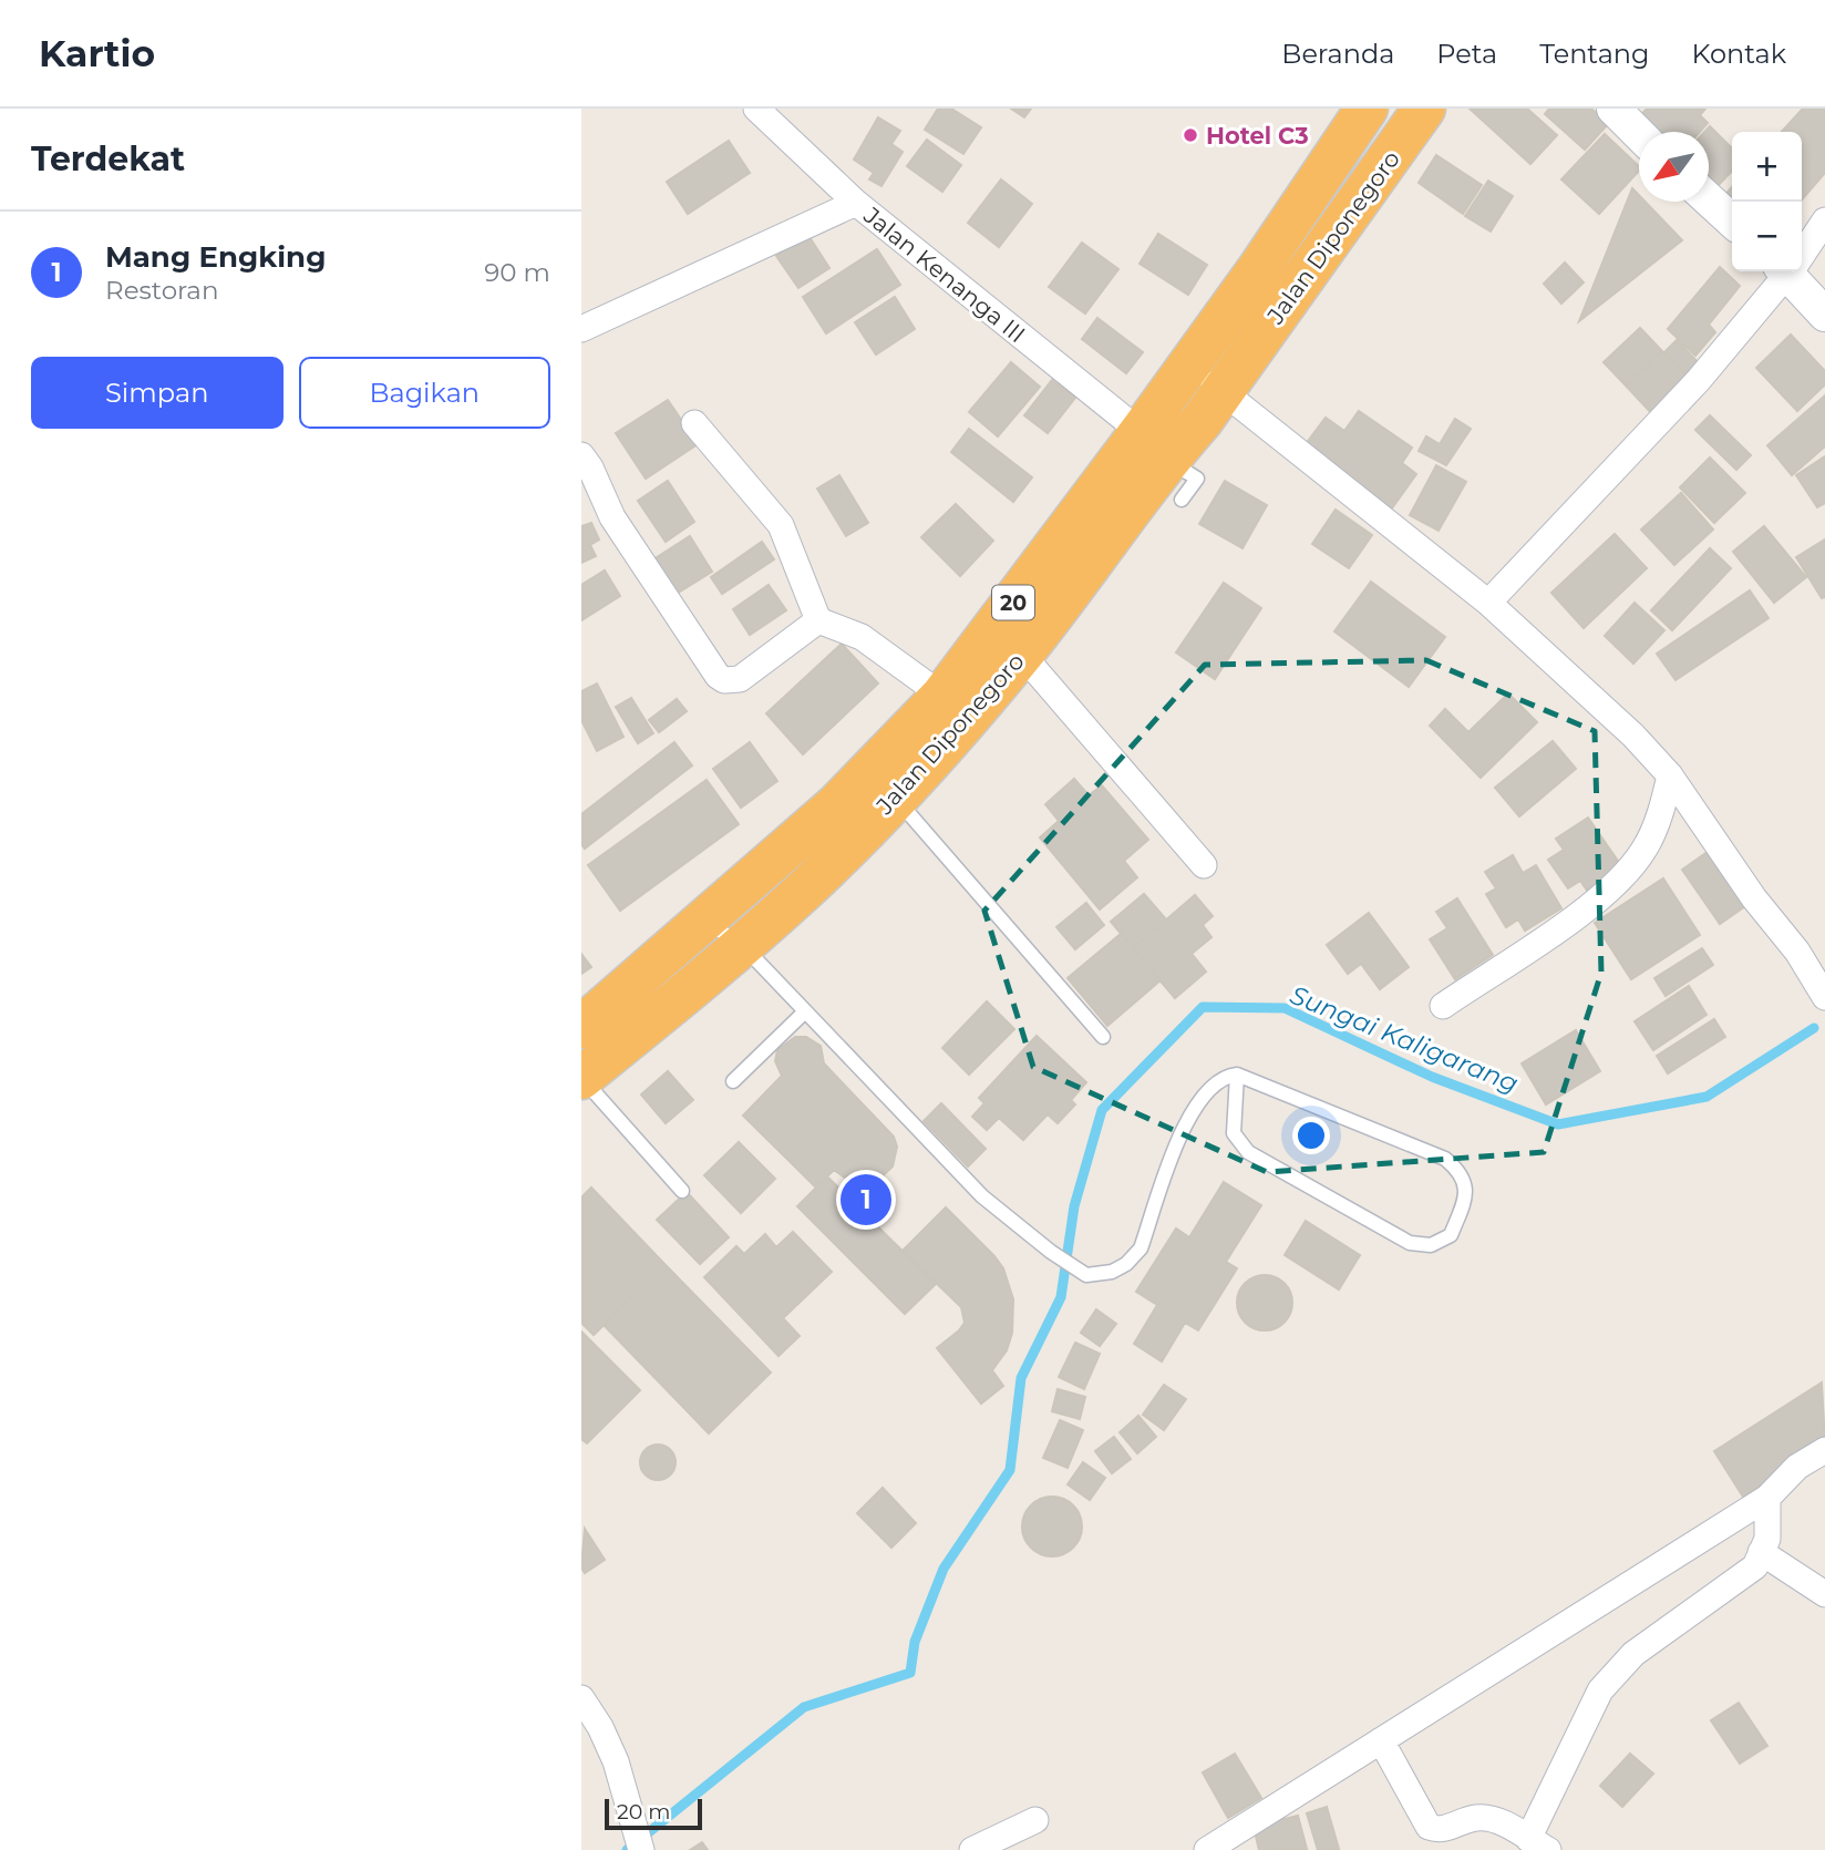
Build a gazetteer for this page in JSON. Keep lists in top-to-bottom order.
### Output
{
  "streets": {
    "highway": ["Jalan Diponegoro", "20"],
    "street": ["Jalan Kenanga III"]
  },
  "crossings": [
    ["Jalan Diponegoro", "Jalan Kenanga III"]
  ],
  "water": ["Sungai Kaligarang"],
  "places": ["Hotel C3"],
  "scale_bar": "20 m",
  "north": "bottom left",
  "page": {
    "header": "Kartio",
    "nav": [
      "Beranda",
      "Peta",
      "Tentang",
      "Kontak"
    ],
    "heading": "Terdekat",
    "map_buttons": ["+", "−"],
    "list": [
      {
        "mark": "1",
        "name": "Mang Engking",
        "note": "Restoran",
        "value": "90 m"
      }
    ],
    "buttons": ["Simpan", "Bagikan"],
    "pins": "1",
    "scale": "20 m"
  }
}
